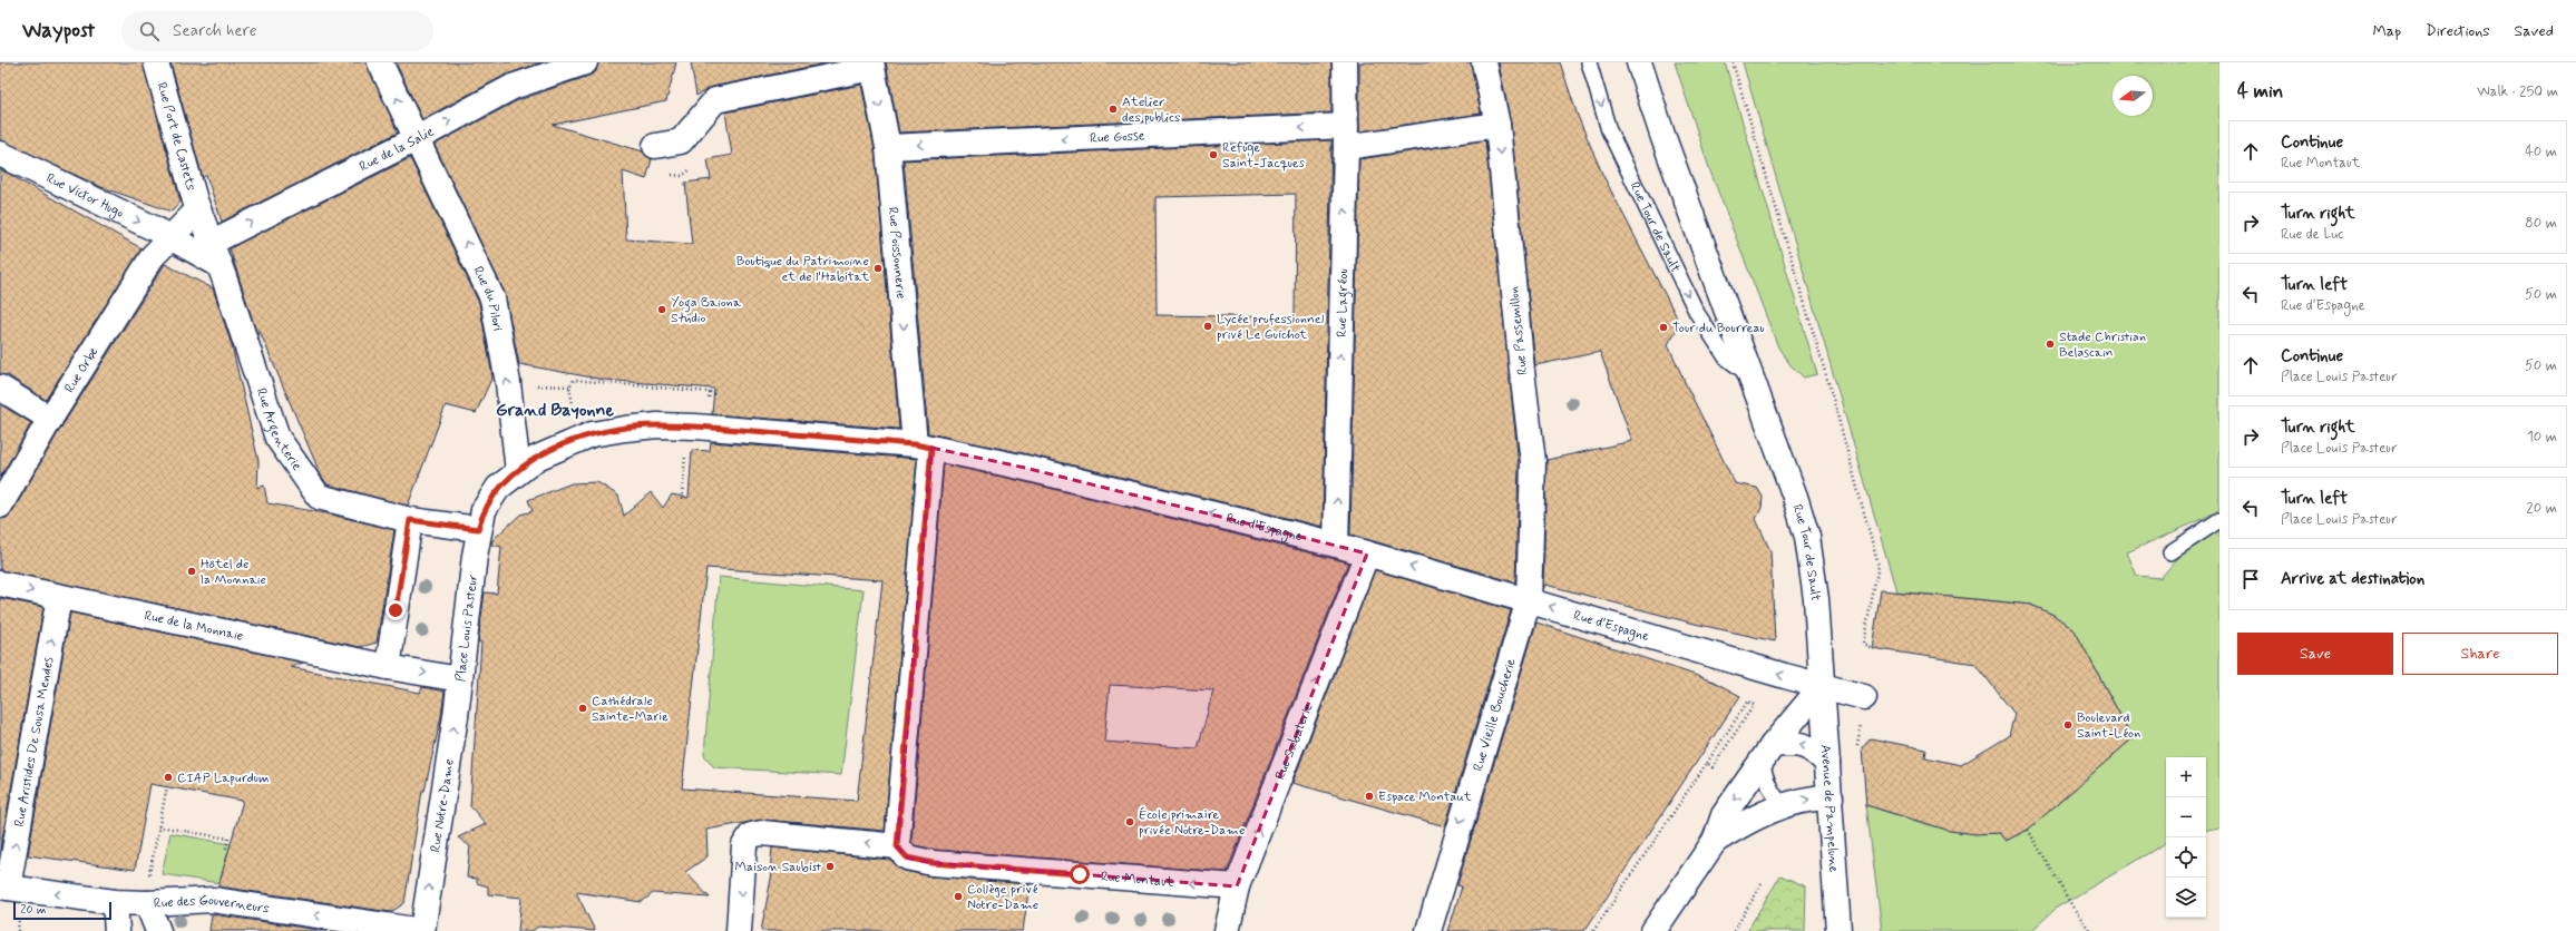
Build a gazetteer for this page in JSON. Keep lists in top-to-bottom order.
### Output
{
  "streets": {
    "street": [
      "Rue Port de Castets",
      "Rue Gosse",
      "Rue de la Salie",
      "Rue Victor Hugo",
      "Rue Tour de Sault",
      "Rue Poissonnerie",
      "Rue du Pilori",
      "Rue Lagréou",
      "Rue Passemillon",
      "Rue Orbe",
      "Rue Argenterie",
      "Rue d'Espagne",
      "Place Louis Pasteur",
      "Rue de la Monnaie",
      "Rue Vieille Boucherie",
      "Rue Aristides De Sousa Mendes",
      "Rue Sabaterie",
      "Rue Notre-Dame",
      "Avenue de Pampelune",
      "Rue Montaut",
      "Rue des Gouverneurs"
    ]
  },
  "crossings": [
    ["Rue Port de Castets", "Rue de la Salie"],
    ["Rue Port de Castets", "Rue Orbe"],
    ["Rue Port de Castets", "Rue Argenterie"],
    ["Rue Gosse", "Rue Poissonnerie"],
    ["Rue Gosse", "Rue Lagréou"],
    ["Rue Gosse", "Rue Passemillon"],
    ["Rue de la Salie", "Rue du Pilori"],
    ["Rue de la Salie", "Rue Argenterie"],
    ["Rue Victor Hugo", "Rue Orbe"],
    ["Rue Victor Hugo", "Rue Argenterie"],
    ["Rue Tour de Sault", "Rue d'Espagne"],
    ["Rue Tour de Sault", "Avenue de Pampelune"],
    ["Rue Poissonnerie", "Rue d'Espagne"],
    ["Rue Poissonnerie", "Rue Montaut"],
    ["Rue du Pilori", "Place Louis Pasteur"],
    ["Rue Lagréou", "Rue d'Espagne"],
    ["Rue Passemillon", "Rue d'Espagne"],
    ["Rue Passemillon", "Rue Vieille Boucherie"],
    ["Rue d'Espagne", "Place Louis Pasteur"],
    ["Rue d'Espagne", "Rue Vieille Boucherie"],
    ["Rue d'Espagne", "Rue Sabaterie"],
    ["Rue d'Espagne", "Avenue de Pampelune"],
    ["Place Louis Pasteur", "Rue de la Monnaie"],
    ["Place Louis Pasteur", "Rue Notre-Dame"],
    ["Rue de la Monnaie", "Rue Aristides De Sousa Mendes"],
    ["Rue Aristides De Sousa Mendes", "Rue des Gouverneurs"],
    ["Rue Sabaterie", "Rue Montaut"],
    ["Rue Notre-Dame", "Rue des Gouverneurs"]
  ],
  "one_way": [
    "Rue Gosse",
    "Rue de la Salie",
    "Rue Poissonnerie",
    "Rue du Pilori",
    "Rue Lagréou",
    "Rue Passemillon",
    "Rue d'Espagne",
    "Rue Vieille Boucherie",
    "Rue Aristides De Sousa Mendes",
    "Rue Sabaterie",
    "Rue Notre-Dame",
    "Rue Montaut",
    "Rue des Gouverneurs"
  ],
  "districts": ["Grand Bayonne"],
  "places": [
    "Atelier des publics",
    "Refuge Saint-Jacques",
    "Boutique du Patrimoine et de l'Habitat",
    "Yoga Baiona Studio",
    "Lycée professionnel privé Le Guichot",
    "Tour du Bourreau",
    "Stade Christian Belascain",
    "Hôtel de la Monnaie",
    "Cathédrale Sainte-Marie",
    "Boulevard Saint-Léon",
    "CIAP Lapurdum",
    "Espace Montaut",
    "École primaire privée Notre-Dame",
    "Maison Saubist",
    "Collège privé Notre-Dame"
  ],
  "scale_bar": "20 m",
  "north": "left",
  "page": {
    "header": "Waypost",
    "search": "Search here",
    "nav": ["Map", "Directions", "Saved"],
    "heading": ["4 min", "Walk · 250 m"],
    "list": [
      ["Continue", "Rue Montaut", "40 m"],
      ["Turn right", "Rue de Luc", "80 m"],
      ["Turn left", "Rue d'Espagne", "50 m"],
      ["Continue", "Place Louis Pasteur", "50 m"],
      ["Turn right", "Place Louis Pasteur", "10 m"],
      ["Turn left", "Place Louis Pasteur", "20 m"],
      "Arrive at destination"
    ],
    "buttons": ["Save", "Share"],
    "map_buttons": ["+", "−"],
    "scale": "20 m"
  }
}
